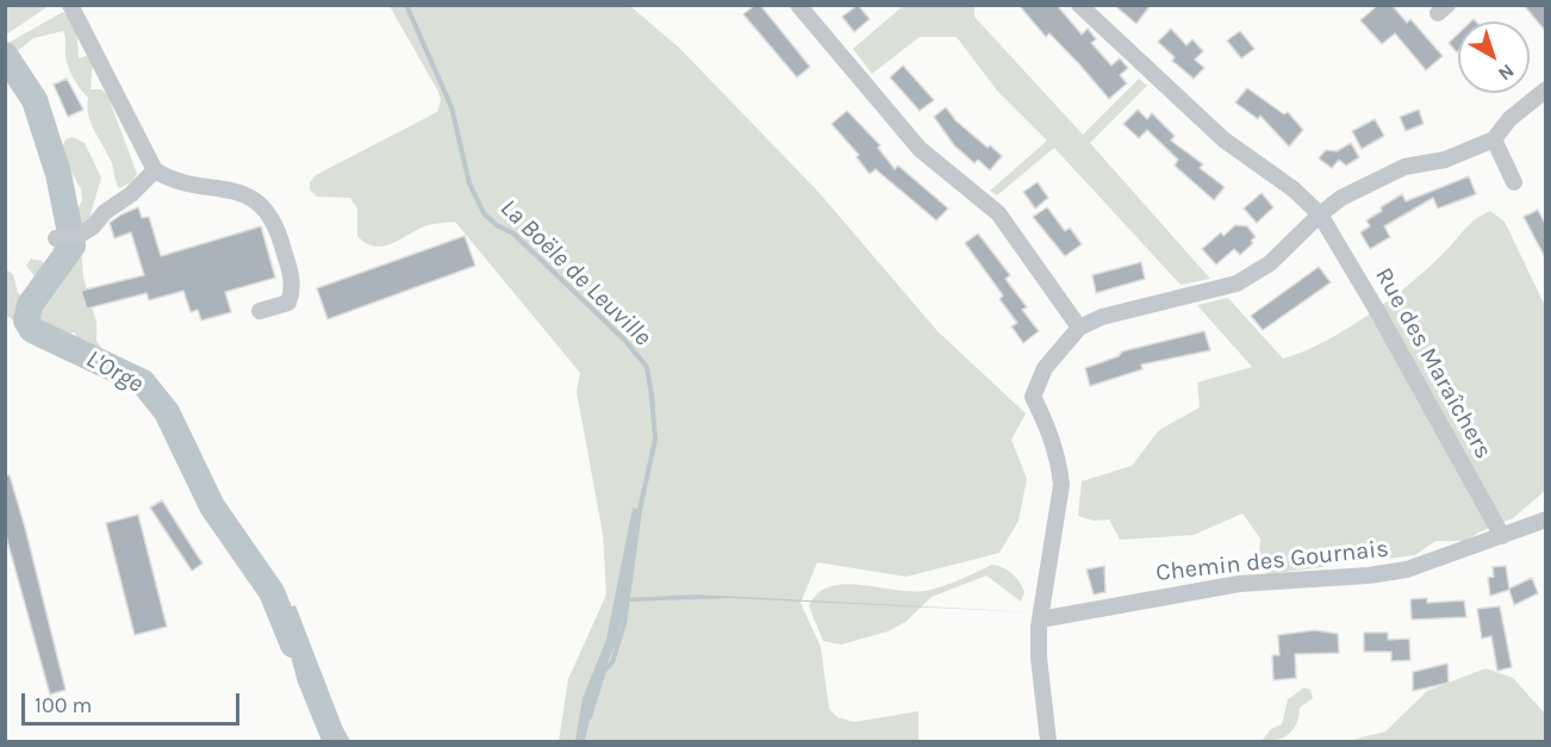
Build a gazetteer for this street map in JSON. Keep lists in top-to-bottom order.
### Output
{
  "streets": {
    "street": ["Rue des Maraîchers", "Chemin des Gournais"]
  },
  "crossings": [
    ["Rue des Maraîchers", "Chemin des Gournais"]
  ],
  "water": ["La Boële de Leuville", "L'Orge"],
  "scale_bar": "100 m",
  "north": "bottom right"
}
